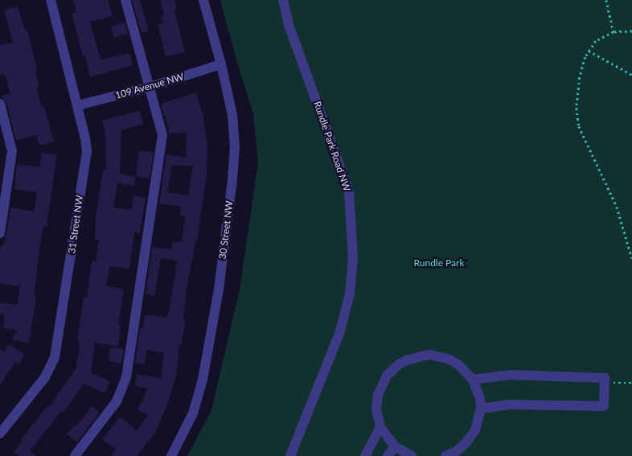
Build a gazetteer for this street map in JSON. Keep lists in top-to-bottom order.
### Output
{
  "streets": {
    "street": [
      "109 Avenue NW",
      "Rundle Park Road NW",
      "31 Street NW",
      "30 Street NW"
    ]
  },
  "crossings": [
    ["109 Avenue NW", "31 Street NW"],
    ["109 Avenue NW", "30 Street NW"]
  ],
  "parks": ["Rundle Park"]
}
